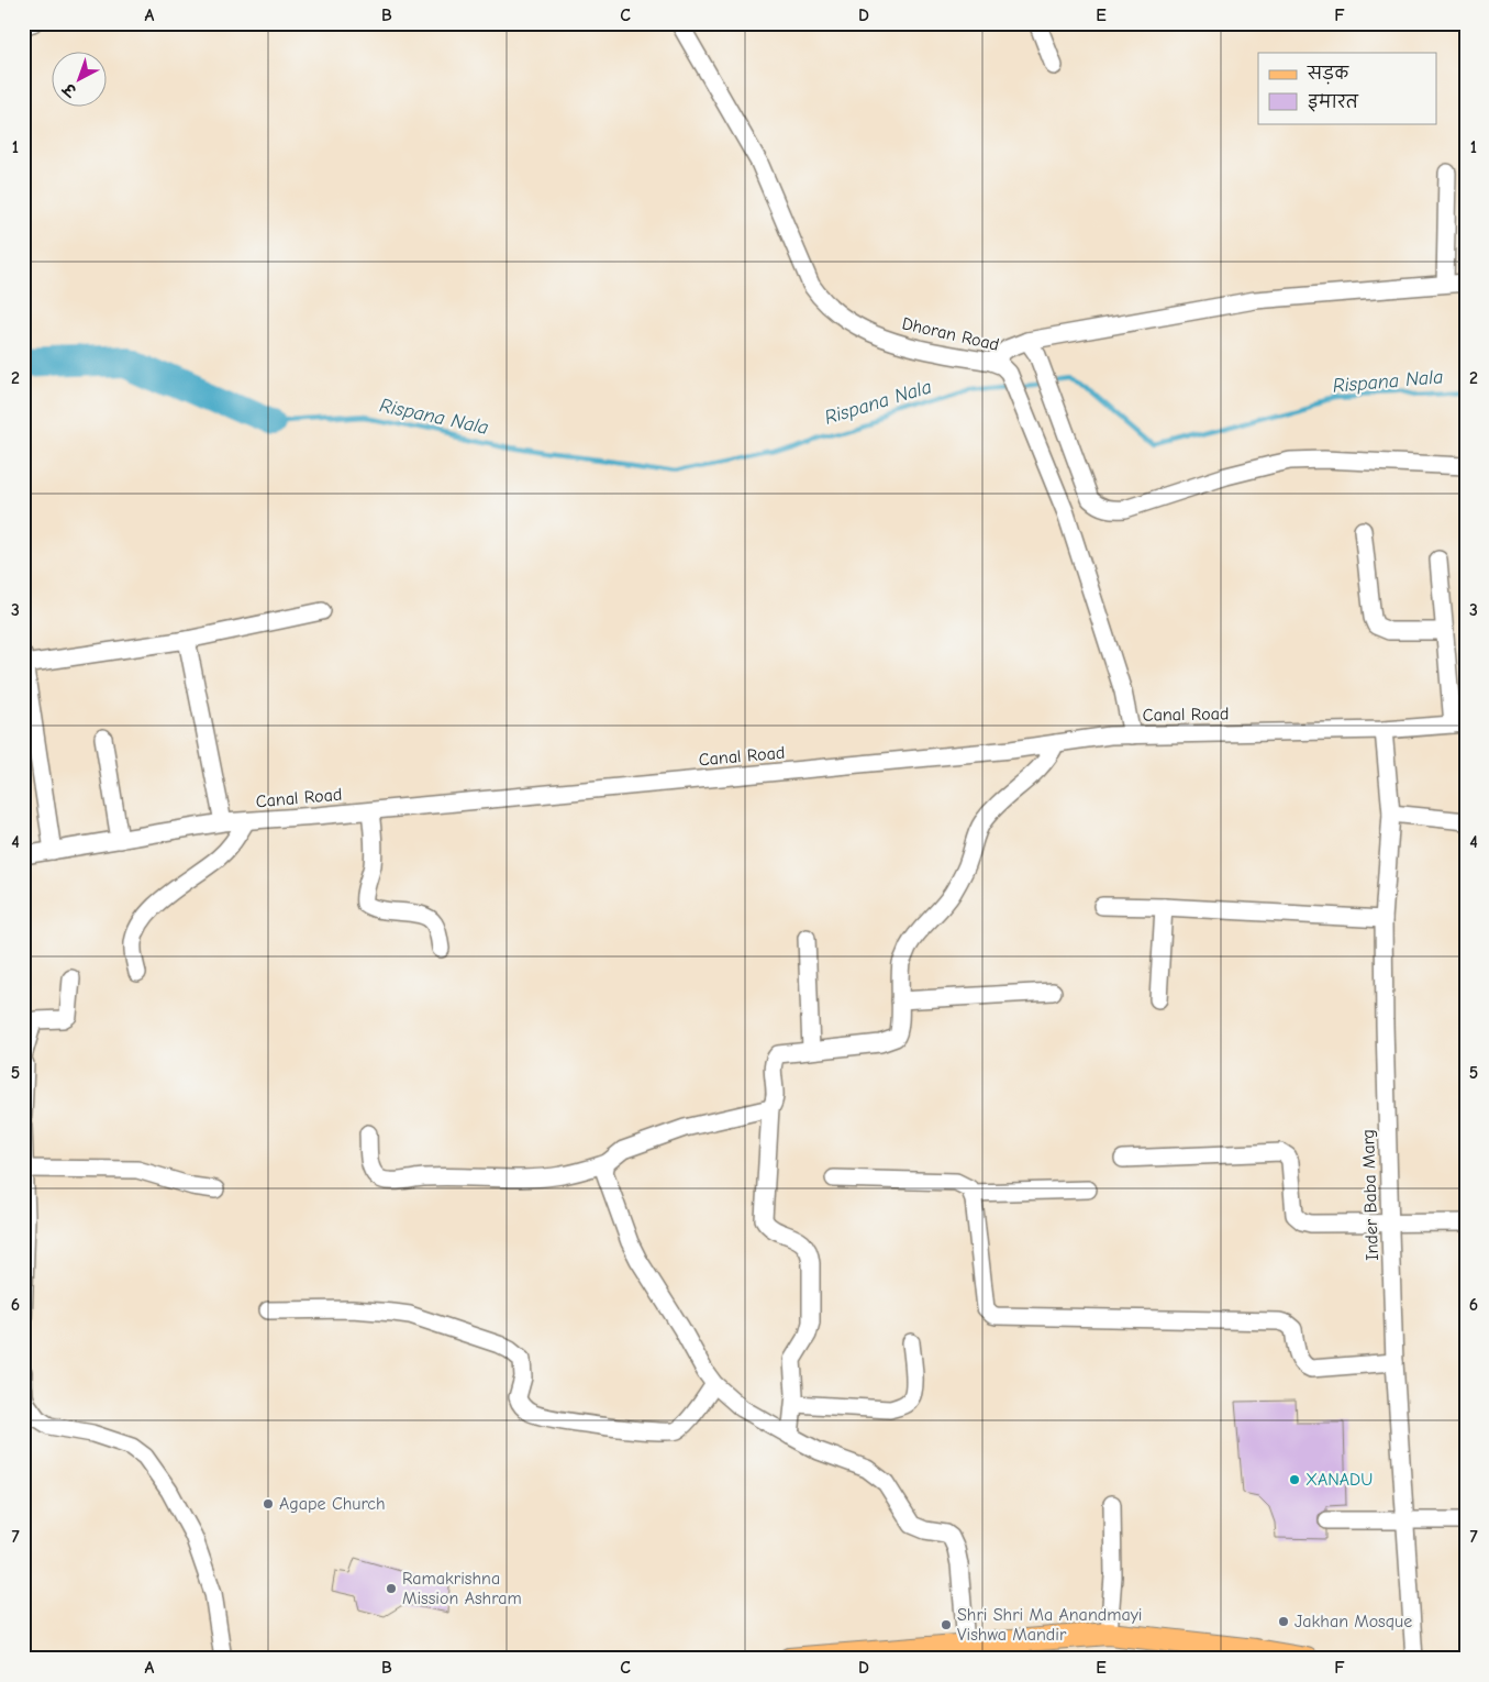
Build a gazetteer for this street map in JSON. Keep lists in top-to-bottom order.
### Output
{
  "streets": {
    "street": ["Dhoran Road", "Canal Road", "Inder Baba Marg"]
  },
  "crossings": [
    ["Dhoran Road", "Canal Road"],
    ["Canal Road", "Inder Baba Marg"]
  ],
  "water": ["Rispana Nala"],
  "places": [
    "XANADU",
    "Agape Church",
    "Ramakrishna Mission Ashram",
    "Jakhan Mosque",
    "Shri Shri Ma Anandmayi Vishwa Mandir"
  ],
  "legend": ["सड़क", "इमारत"],
  "north": "bottom left",
  "grid": {
    "columns": [
      "A",
      "B",
      "C",
      "D",
      "E",
      "F"
    ],
    "rows": [
      "1",
      "2",
      "3",
      "4",
      "5",
      "6",
      "7"
    ]
  }
}
